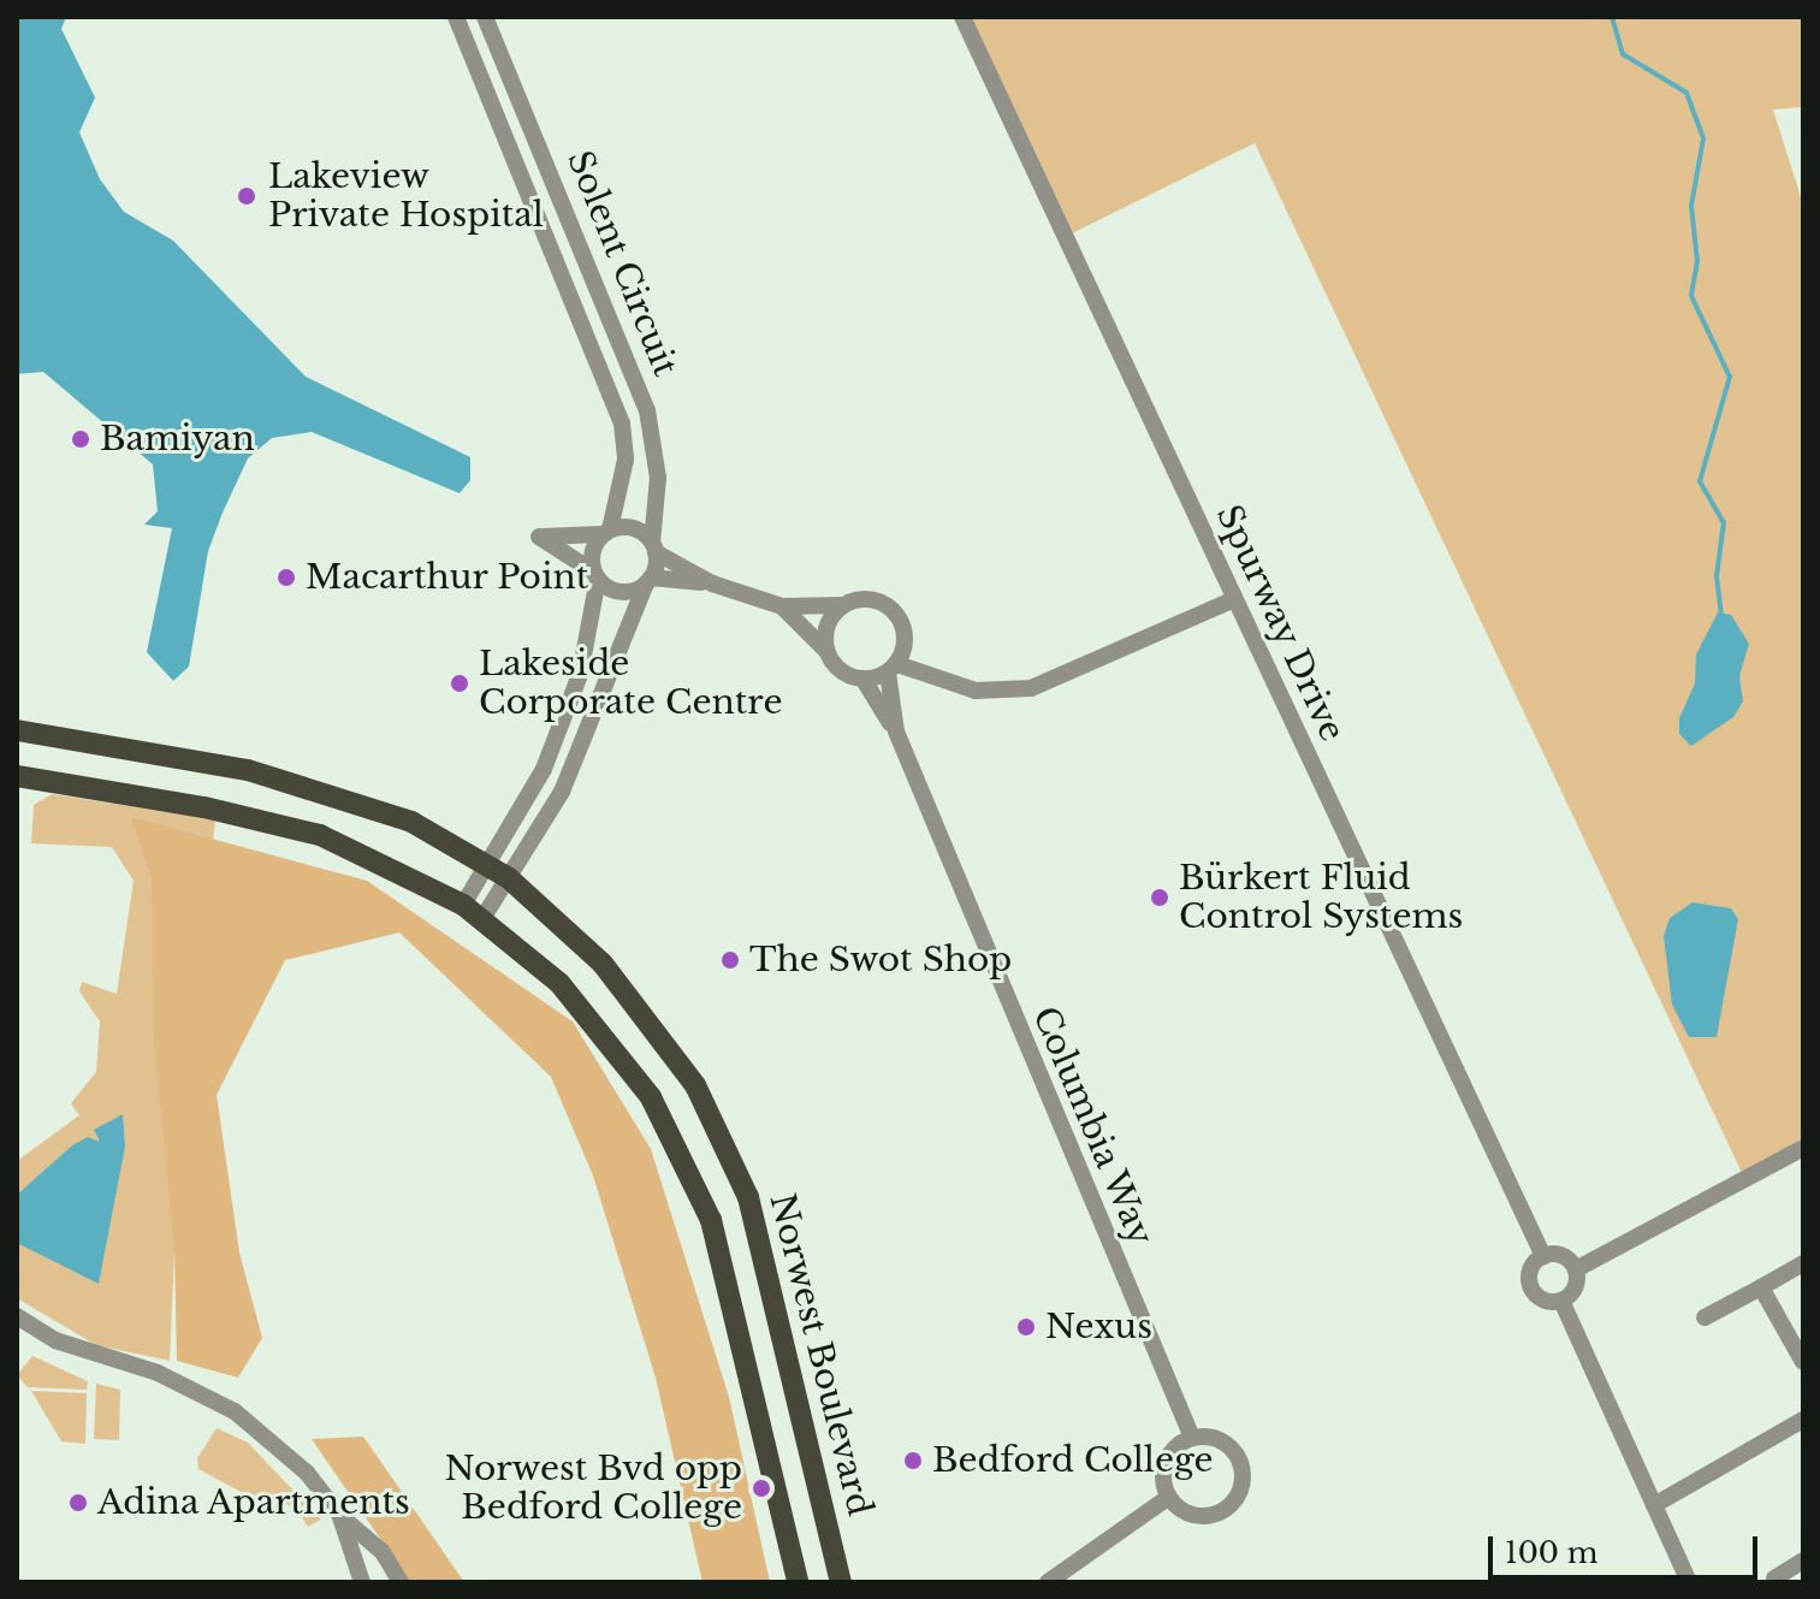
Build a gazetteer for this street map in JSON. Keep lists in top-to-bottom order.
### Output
{
  "streets": {
    "main road": ["Norwest Boulevard"],
    "street": ["Solent Circuit", "Spurway Drive", "Columbia Way"]
  },
  "places": [
    "Lakeview Private Hospital",
    "Bamiyan",
    "Macarthur Point",
    "Lakeside Corporate Centre",
    "Bürkert Fluid Control Systems",
    "The Swot Shop",
    "Nexus",
    "Bedford College",
    "Norwest Bvd opp Bedford College",
    "Adina Apartments"
  ],
  "scale_bar": "100 m"
}
